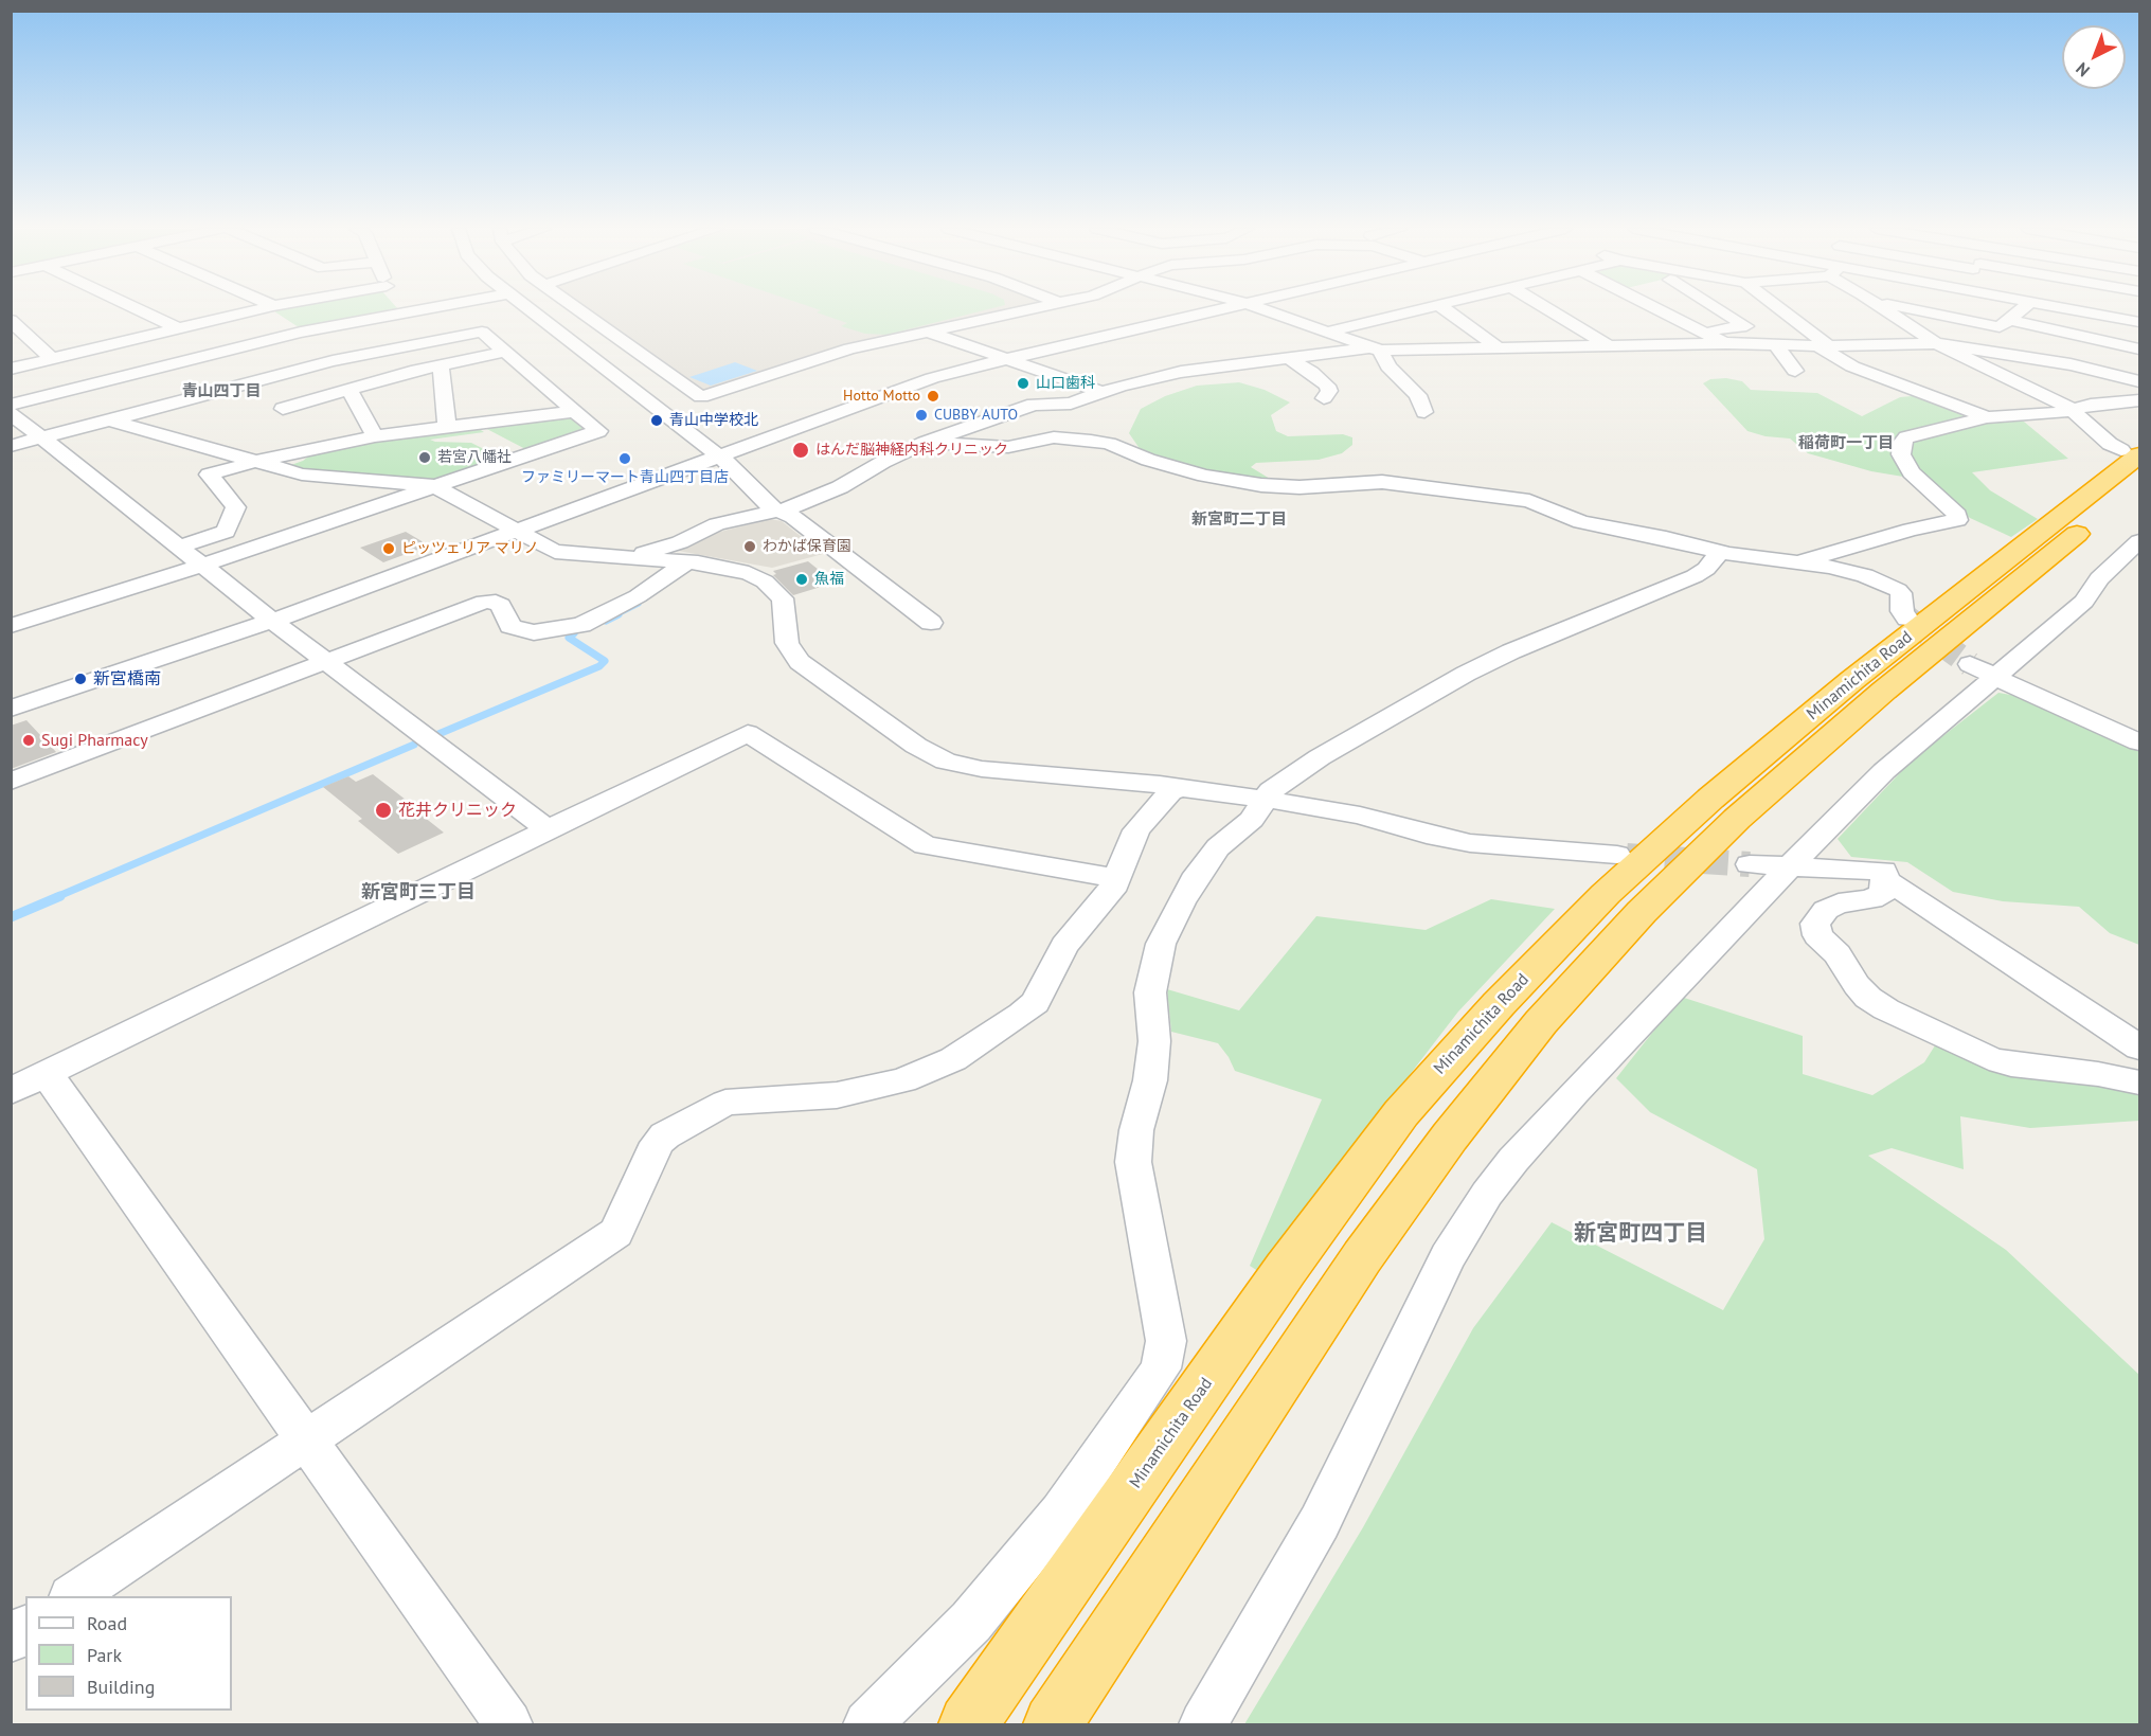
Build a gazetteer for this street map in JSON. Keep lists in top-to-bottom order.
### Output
{
  "streets": {
    "highway": ["Minamichita Road"]
  },
  "districts": [
    "青山四丁目",
    "稲荷町一丁目",
    "新宮町二丁目",
    "新宮町三丁目",
    "新宮町四丁目"
  ],
  "places": [
    "山口歯科",
    "Hotto Motto",
    "CUBBY AUTO",
    "青山中学校北",
    "はんだ脳神経内科クリニック",
    "若宮八幡社",
    "ファミリーマート青山四丁目店",
    "わかば保育園",
    "ピッツェリア マリノ",
    "魚福",
    "新宮橋南",
    "Sugi Pharmacy",
    "花井クリニック"
  ],
  "legend": ["Road", "Park", "Building"],
  "north": "bottom left"
}
